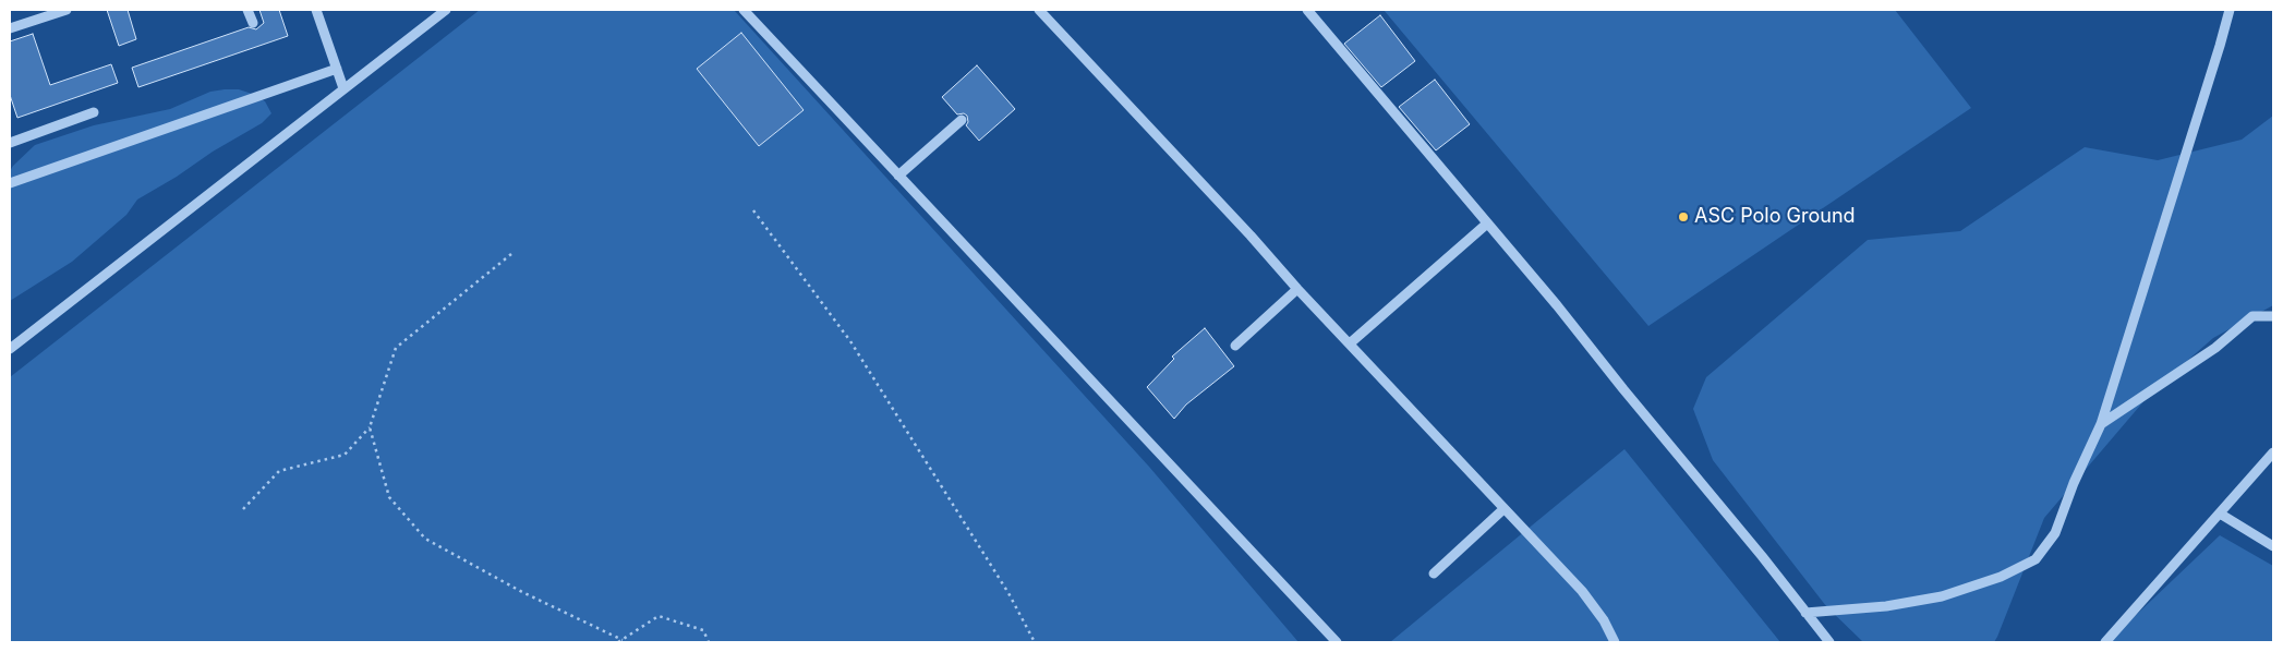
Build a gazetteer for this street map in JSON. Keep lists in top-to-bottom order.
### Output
{
  "places": ["ASC Polo Ground"]
}
